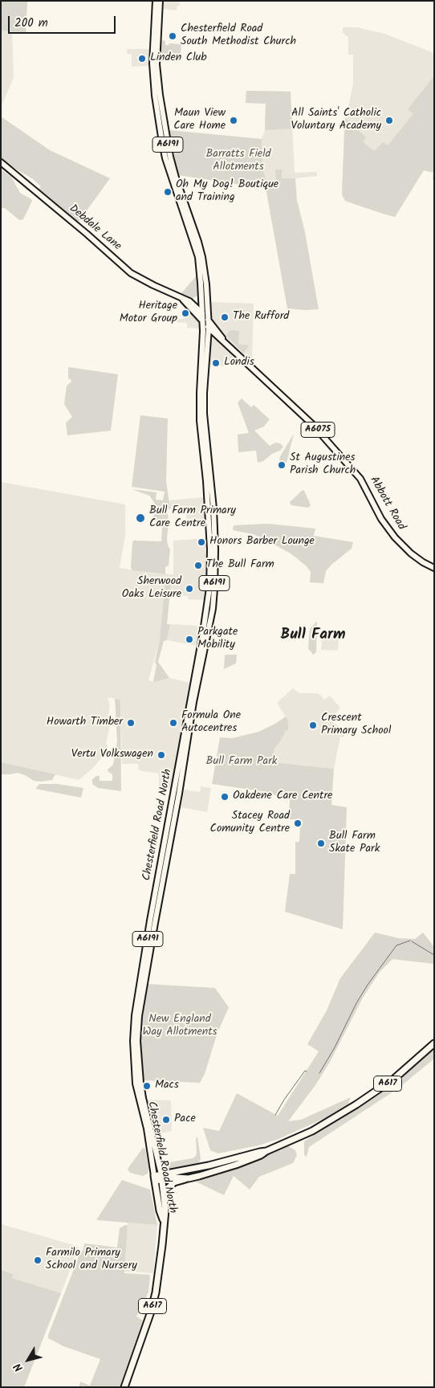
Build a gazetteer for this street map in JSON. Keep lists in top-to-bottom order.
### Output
{
  "streets": {
    "highway": ["Chesterfield Road North", "A617"],
    "main road": [
      "A6191",
      "Debdale Lane",
      "A6075",
      "Abbott Road"
    ]
  },
  "crossings": [
    ["A6191", "Debdale Lane"],
    ["A6191", "A6075"],
    ["A6191", "Abbott Road"],
    ["A6191", "Chesterfield Road North"],
    ["Debdale Lane", "A6075"],
    ["Debdale Lane", "Abbott Road"],
    ["Debdale Lane", "Chesterfield Road North"],
    ["A6075", "Abbott Road"],
    ["A6075", "Chesterfield Road North"],
    ["Abbott Road", "Chesterfield Road North"],
    ["Chesterfield Road North", "A617"]
  ],
  "districts": ["Bull Farm"],
  "parks": ["Barratts Field Allotments", "Bull Farm Park", "New England Way Allotments"],
  "places": [
    "Chesterfield Road South Methodist Church",
    "Linden Club",
    "Maun View Care Home",
    "All Saints' Catholic Voluntary Academy",
    "Oh My Dog! Boutique and Training",
    "Heritage Motor Group",
    "The Rufford",
    "Londis",
    "St Augustines Parish Church",
    "Bull Farm Primary Care Centre",
    "Honors Barber Lounge",
    "The Bull Farm",
    "Sherwood Oaks Leisure",
    "Parkgate Mobility",
    "Howarth Timber",
    "Formula One Autocentres",
    "Crescent Primary School",
    "Vertu Volkswagen",
    "Oakdene Care Centre",
    "Stacey Road Comunity Centre",
    "Bull Farm Skate Park",
    "Macs",
    "Pace",
    "Farmilo Primary School and Nursery"
  ],
  "scale_bar": "200 m",
  "north": "bottom left"
}
